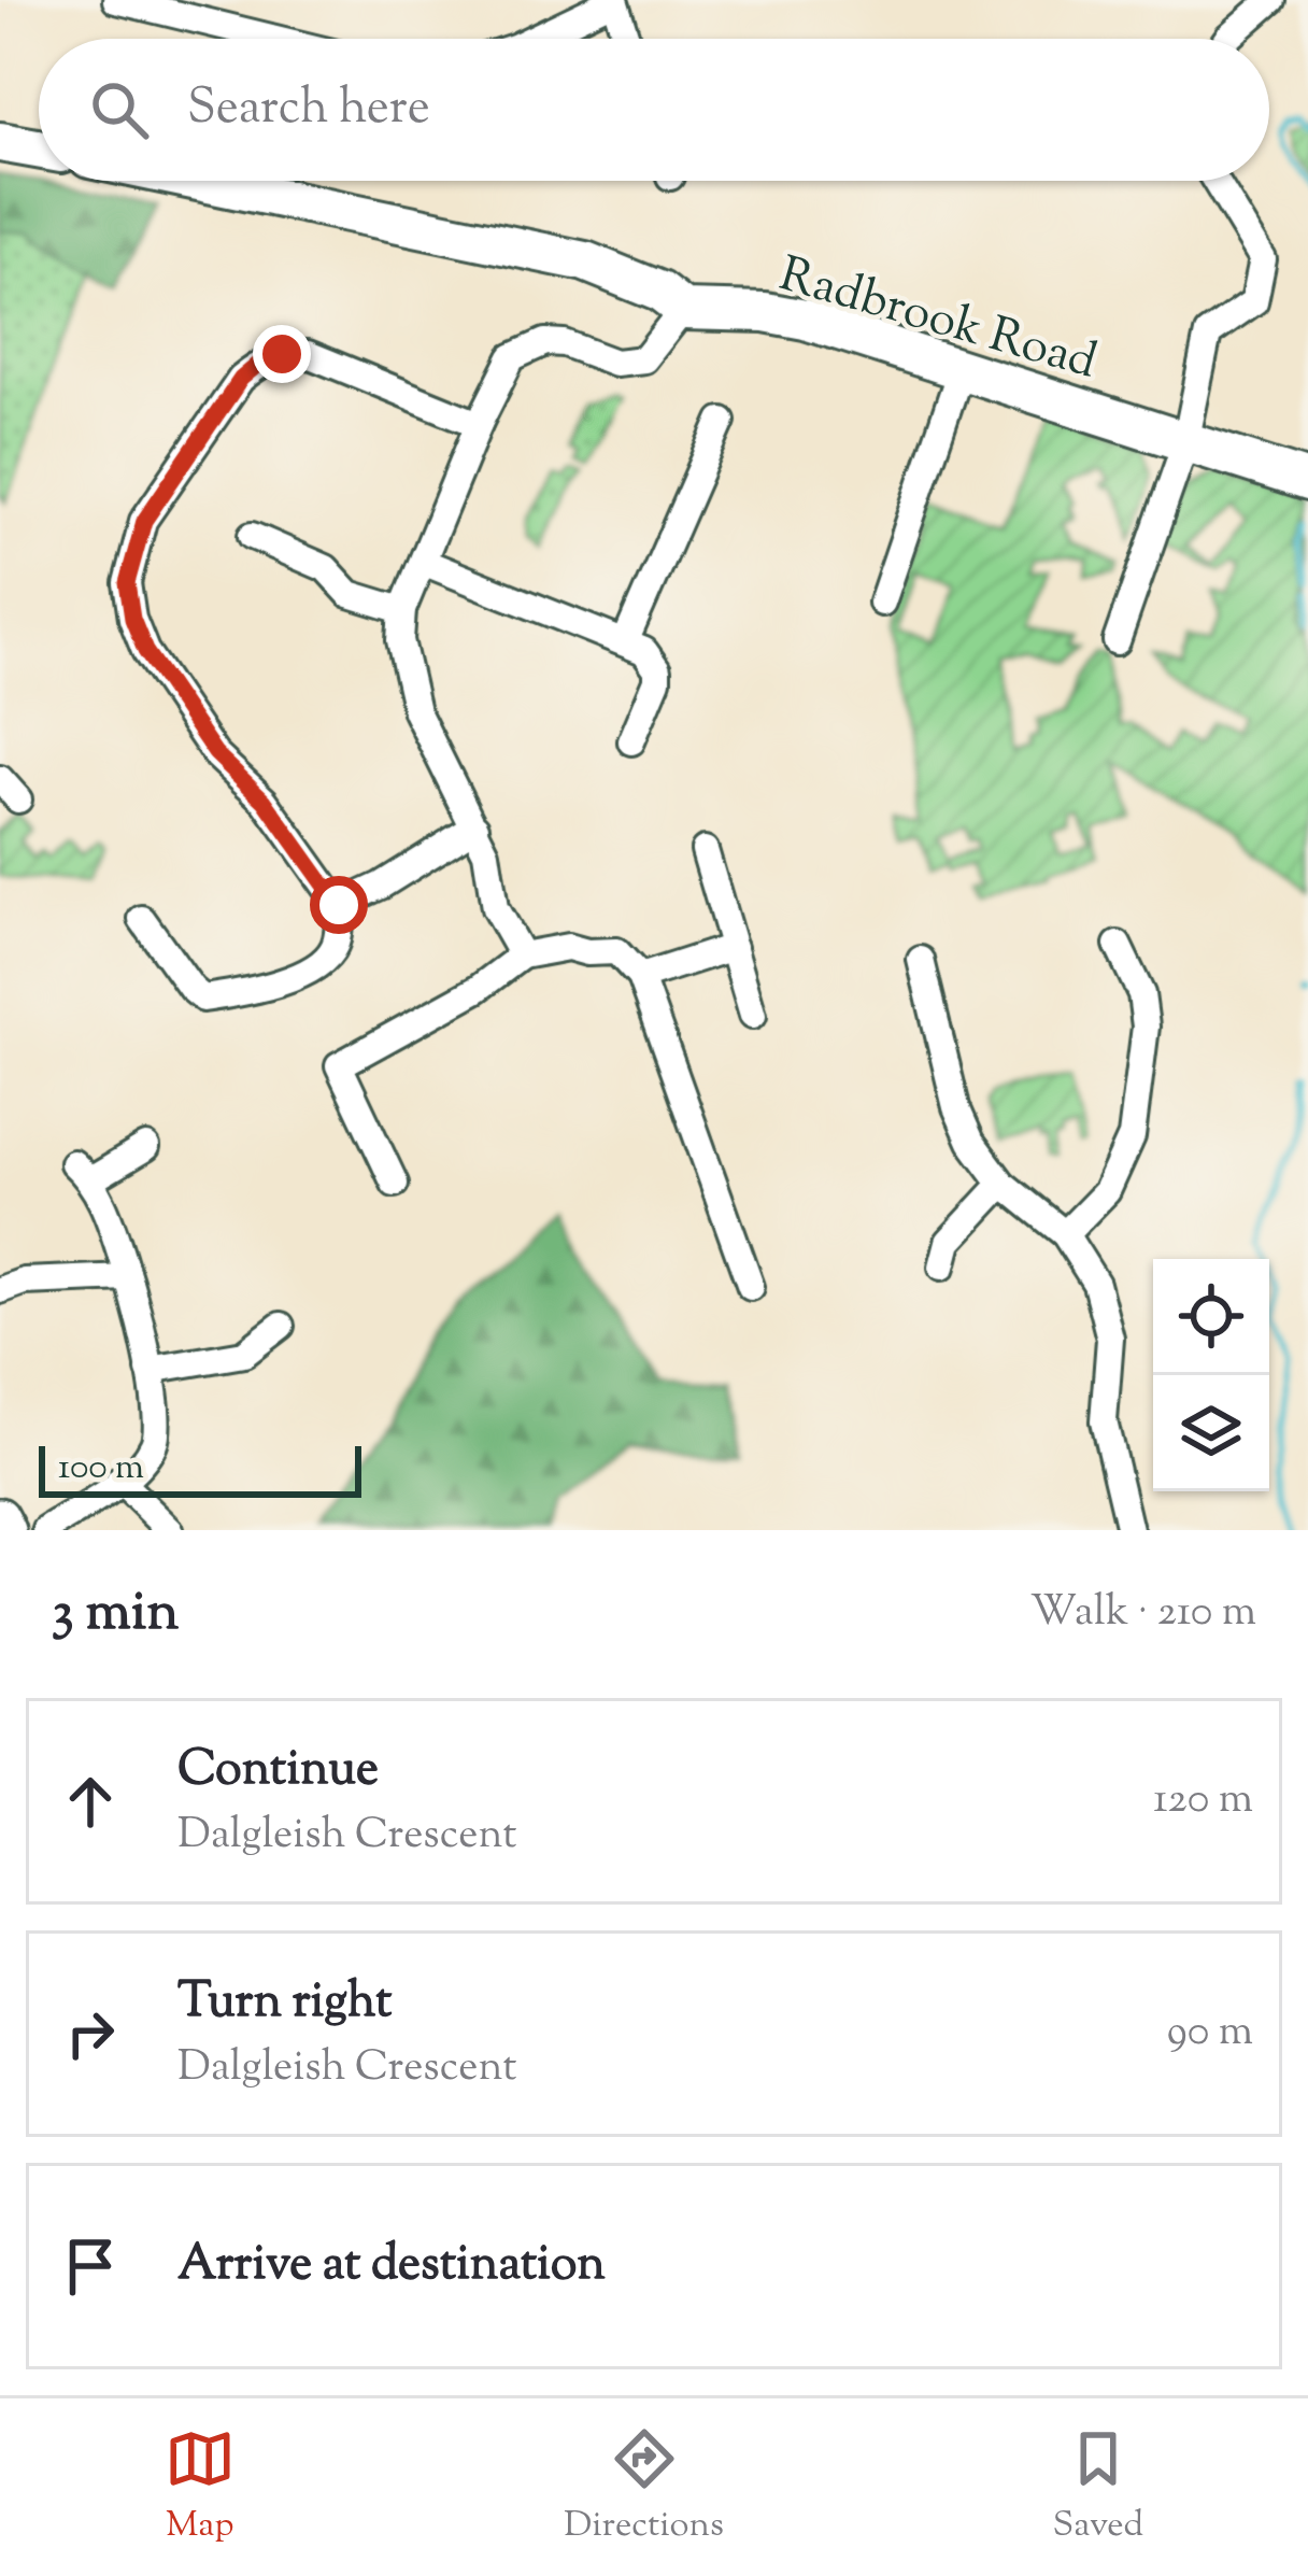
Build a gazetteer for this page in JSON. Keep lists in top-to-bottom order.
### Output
{
  "streets": {
    "main road": ["Radbrook Road"]
  },
  "scale_bar": "100 m",
  "page": {
    "search": "Search here",
    "scale": "100 m",
    "heading": ["3 min", "Walk · 210 m"],
    "list": [
      ["Continue", "Dalgleish Crescent", "120 m"],
      ["Turn right", "Dalgleish Crescent", "90 m"],
      "Arrive at destination"
    ],
    "nav": ["Map", "Directions", "Saved"]
  }
}
